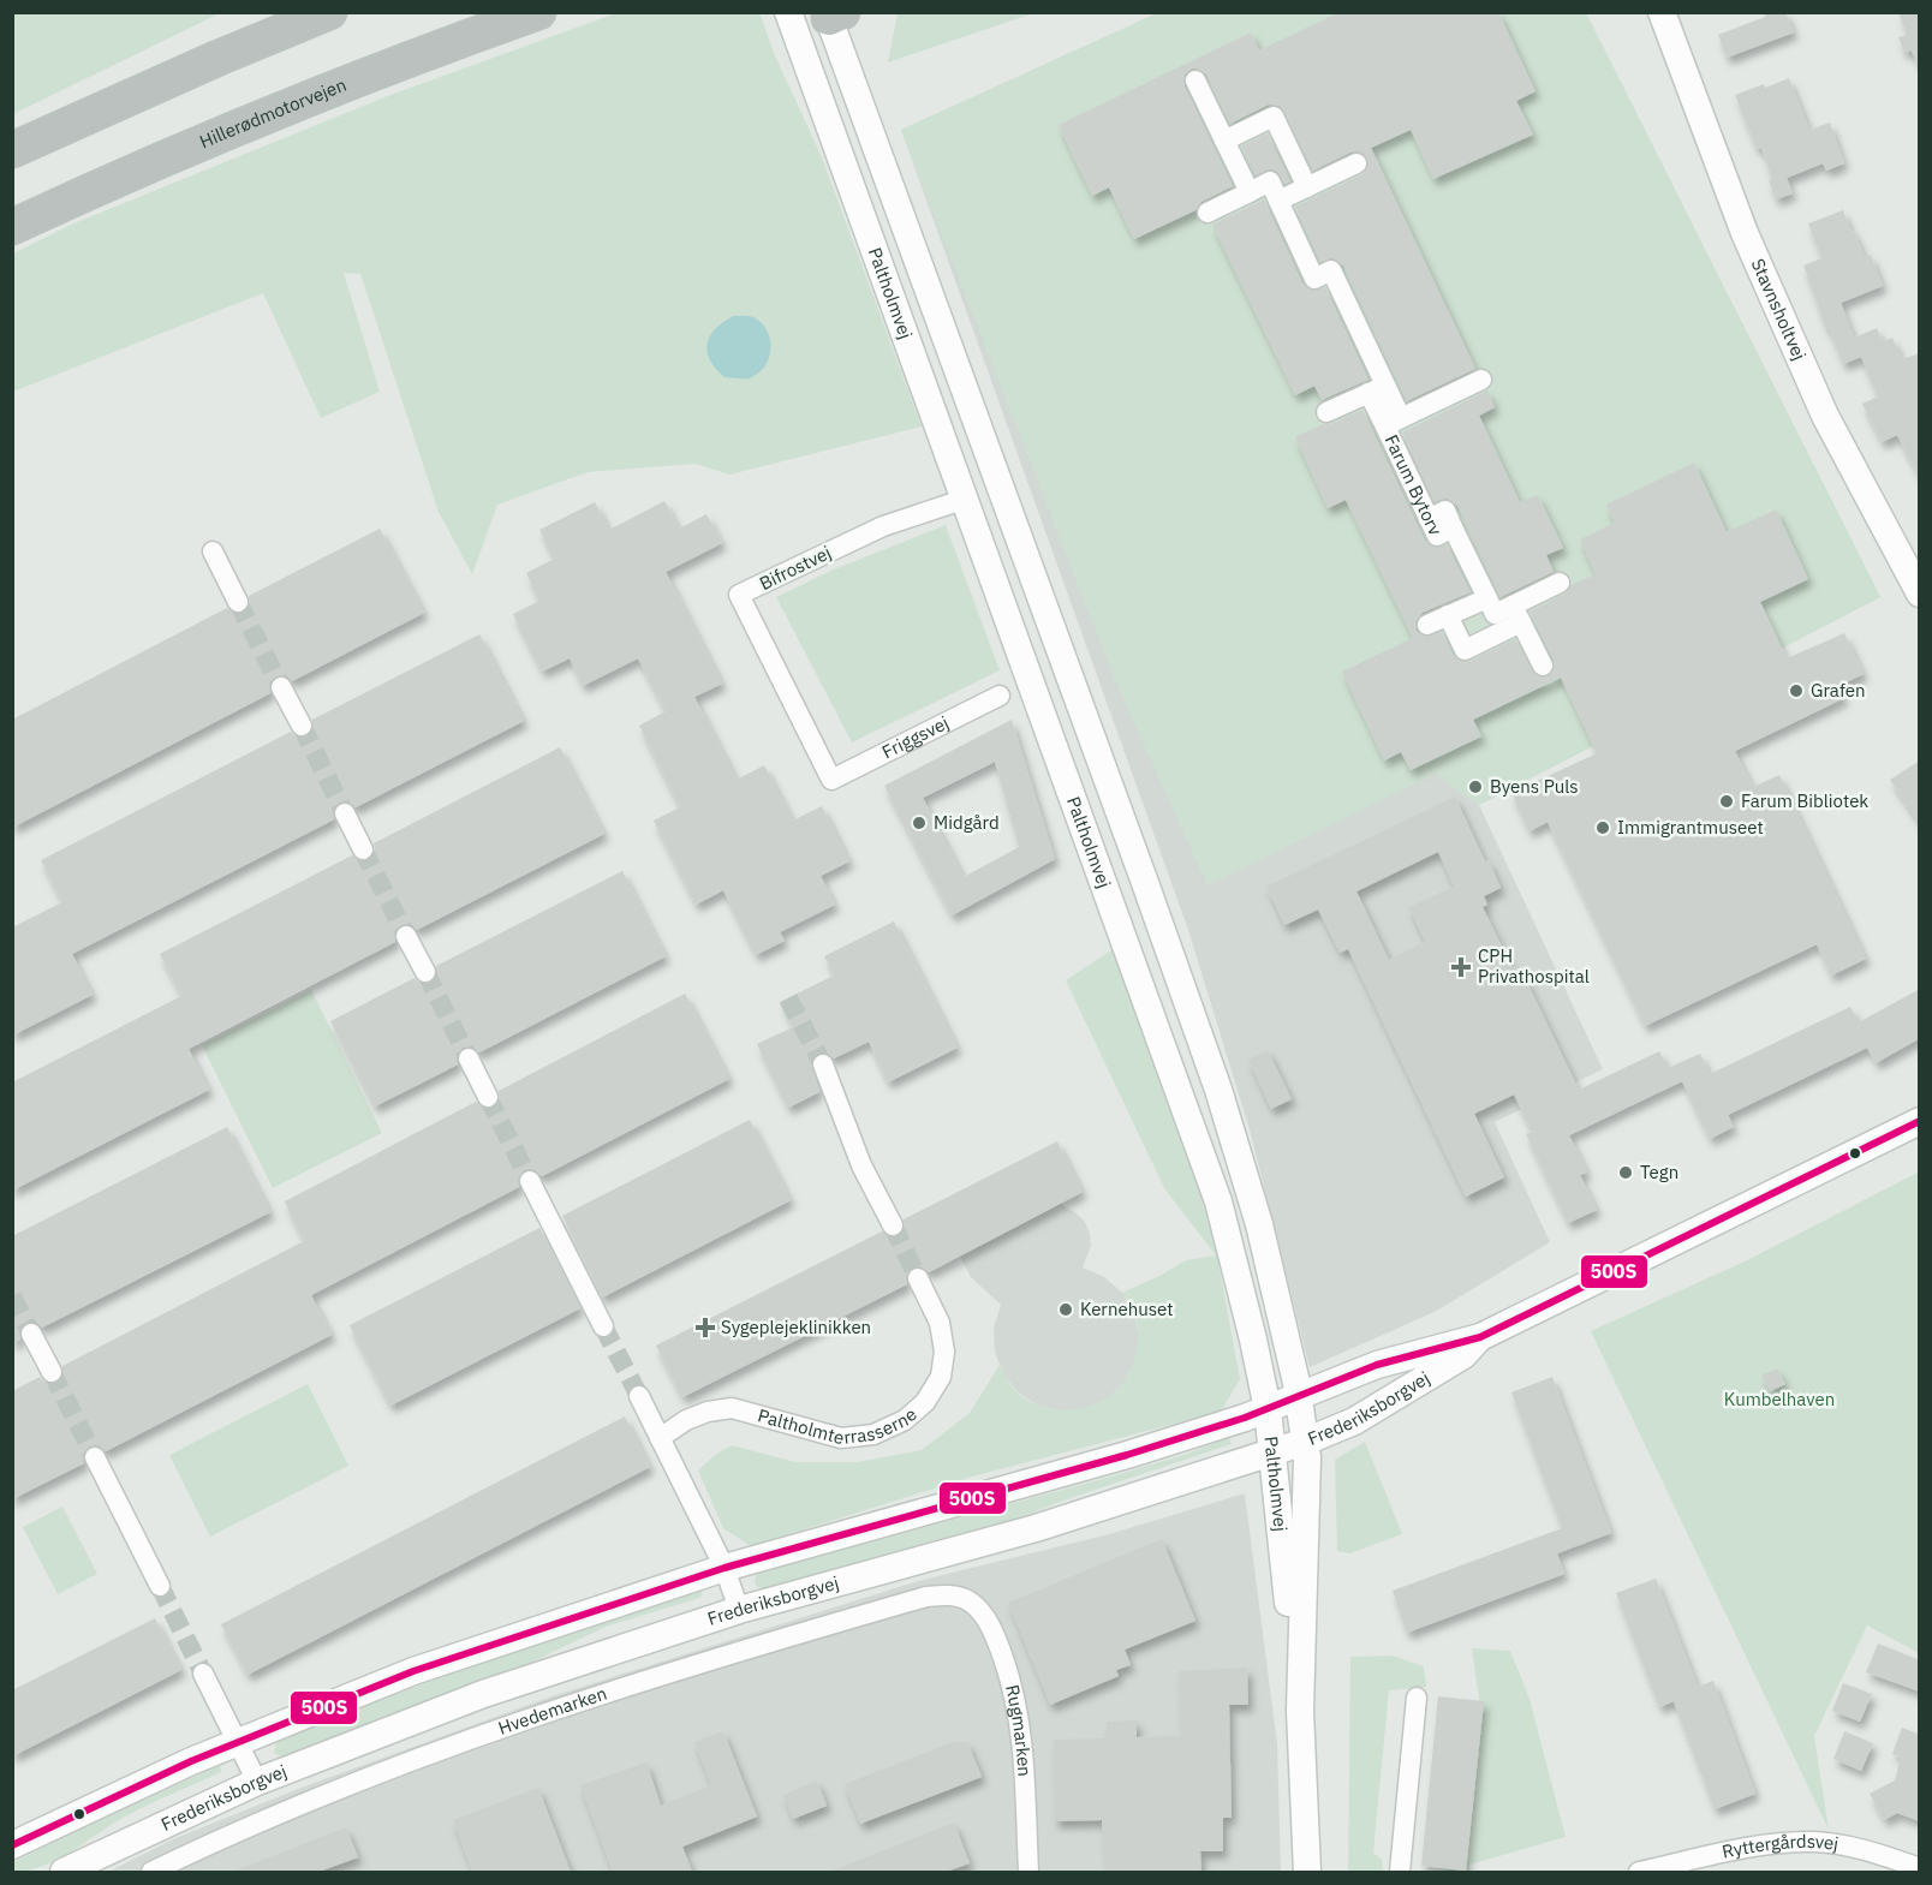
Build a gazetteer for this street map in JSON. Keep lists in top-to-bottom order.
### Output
{
  "streets": {
    "highway": ["Hillerødmotorvejen"],
    "street": [
      "Paltholmvej",
      "Stavnsholtvej",
      "Farum Bytorv",
      "Bifrostvej",
      "Friggsvej",
      "Frederiksborgvej",
      "Paltholmterrasserne",
      "Hvedemarken",
      "Rugmarken",
      "Ryttergårdsvej"
    ]
  },
  "crossings": [
    ["Paltholmvej", "Bifrostvej"],
    ["Paltholmvej", "Frederiksborgvej"],
    ["Bifrostvej", "Friggsvej"],
    ["Hvedemarken", "Rugmarken"]
  ],
  "parks": ["Kumbelhaven"],
  "places": {
    "other": [
      "Grafen",
      "Byens Puls",
      "Farum Bibliotek",
      "Midgård",
      "Immigrantmuseet",
      "Tegn",
      "Kernehuset"
    ],
    "health": ["CPH Privathospital", "Sygeplejeklinikken"]
  },
  "lines": ["transit line 500S"]
}
